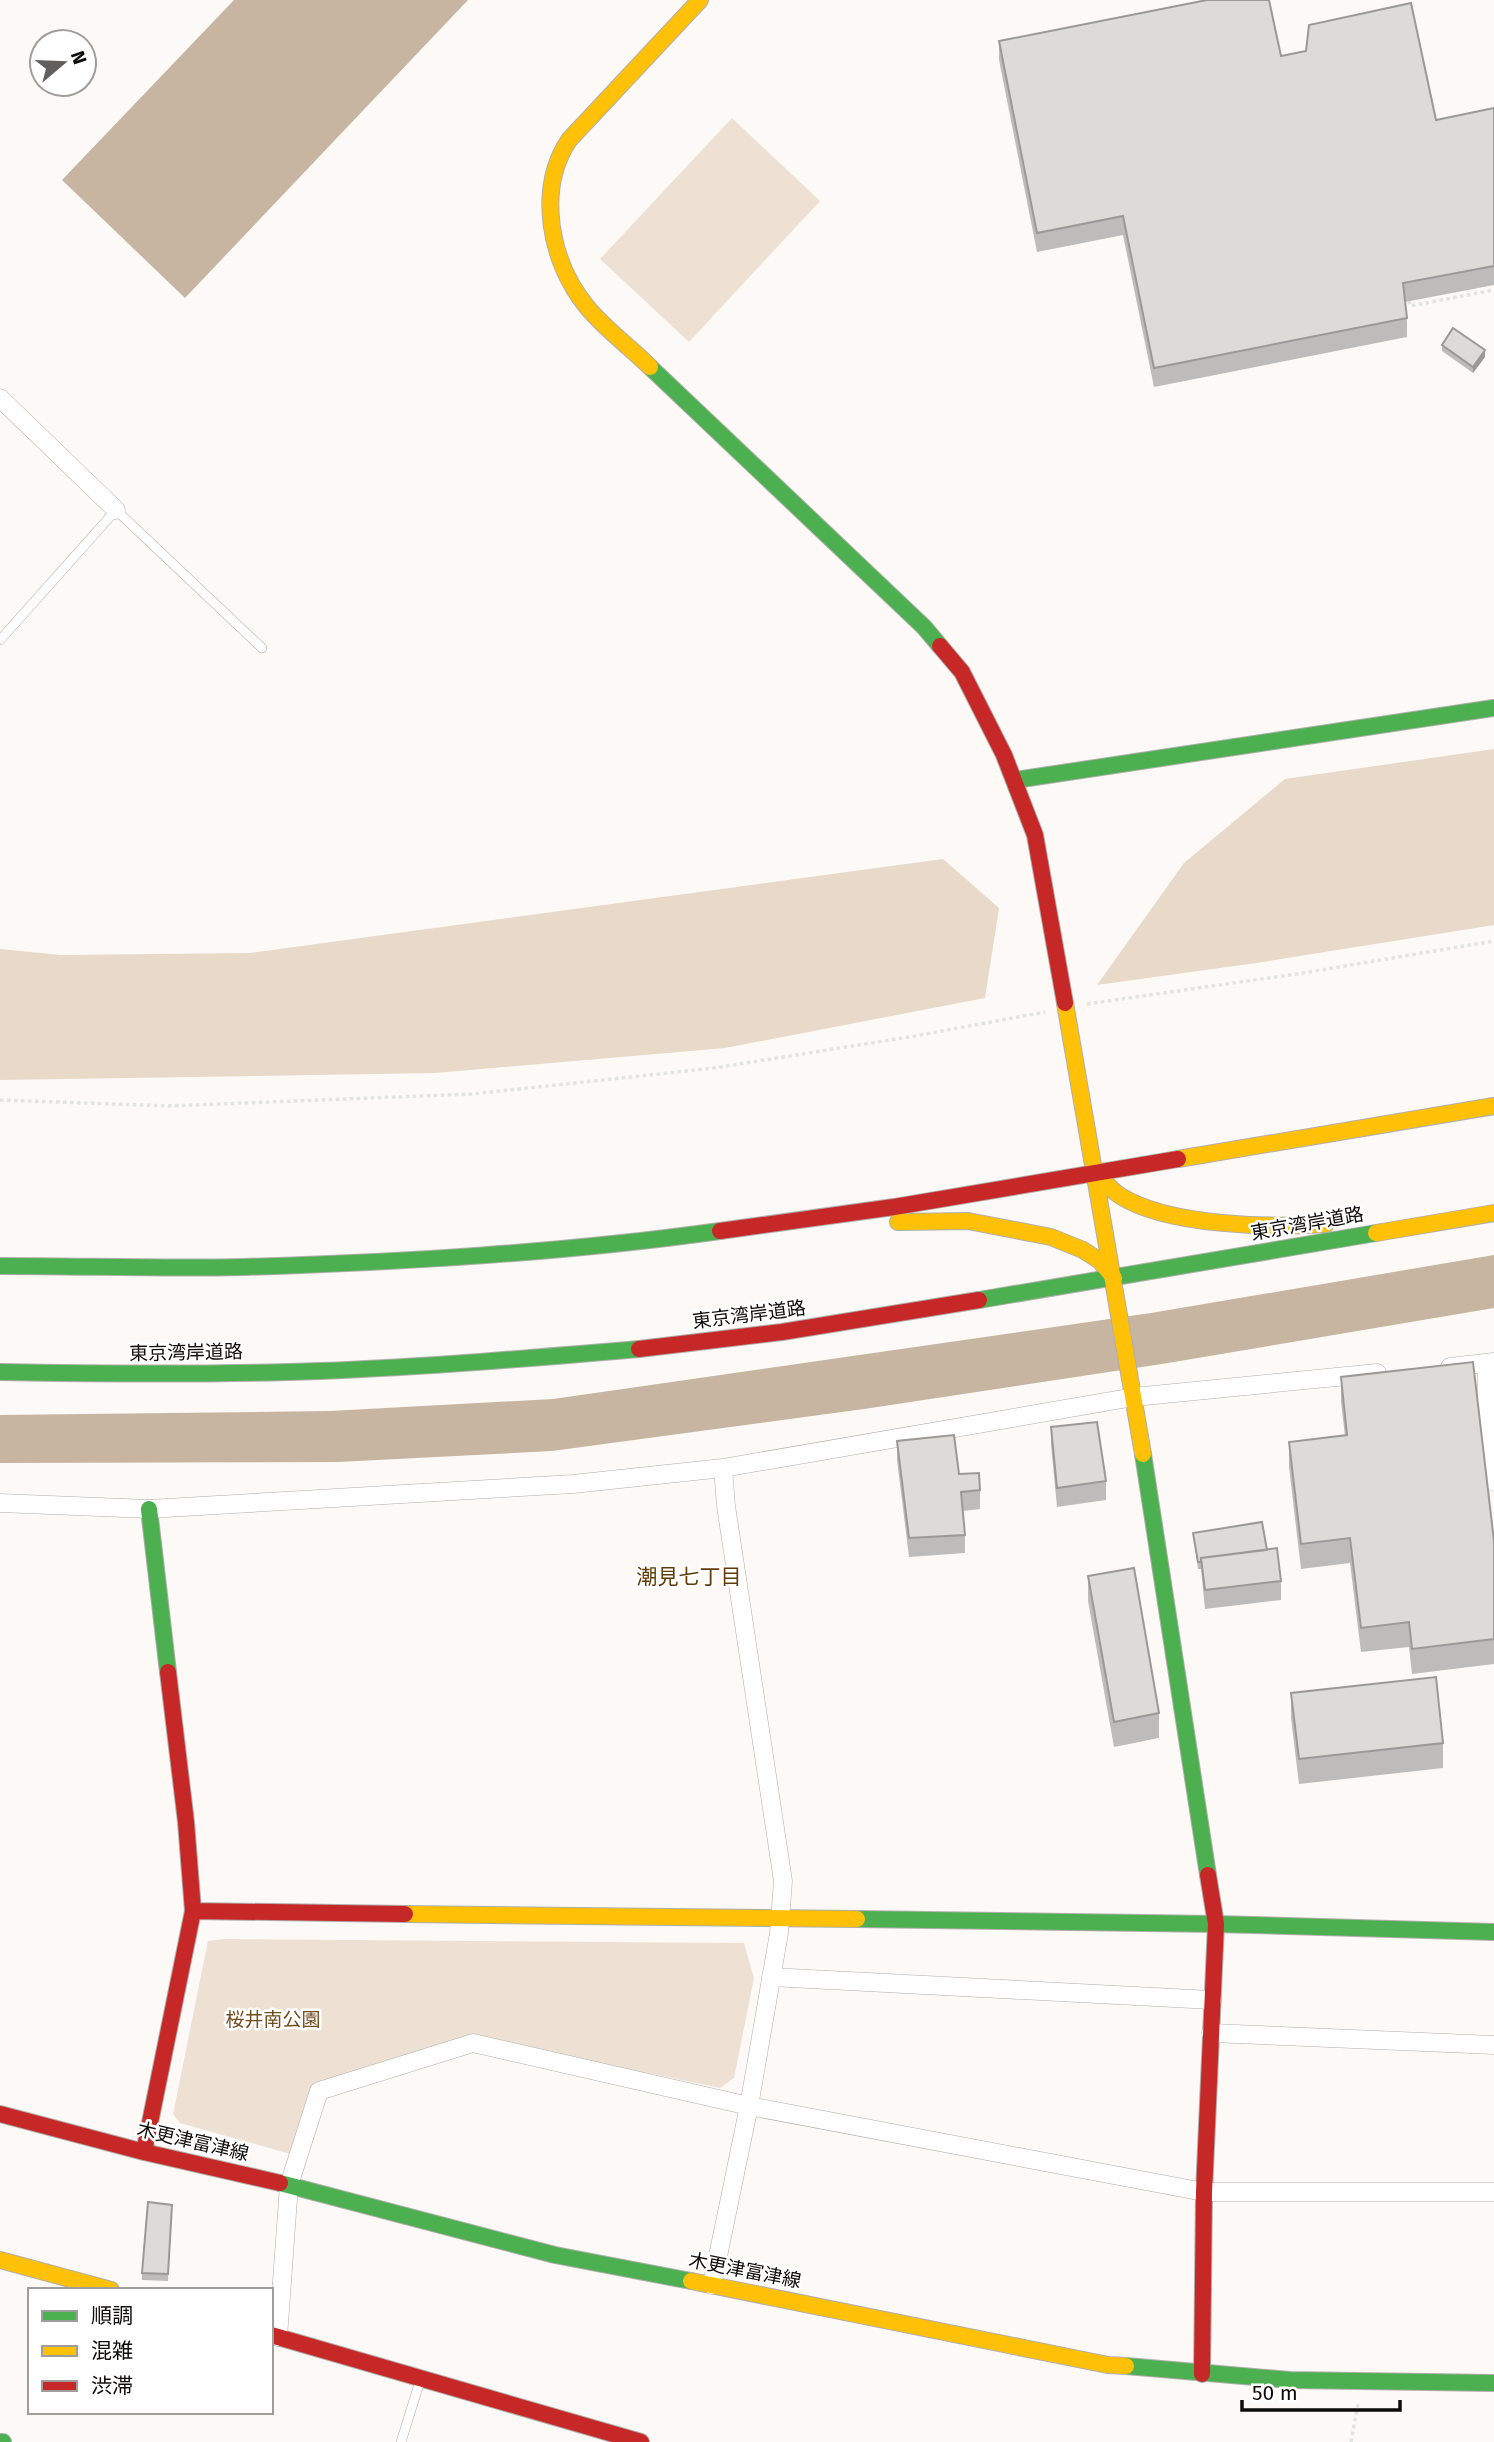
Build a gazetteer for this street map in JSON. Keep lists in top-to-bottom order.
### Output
{
  "streets": {
    "main road": ["東京湾岸道路", "木更津富津線"]
  },
  "districts": ["潮見七丁目"],
  "parks": ["桜井南公園"],
  "legend": ["順調", "混雑", "渋滞"],
  "scale_bar": "50 m",
  "north": "right"
}
